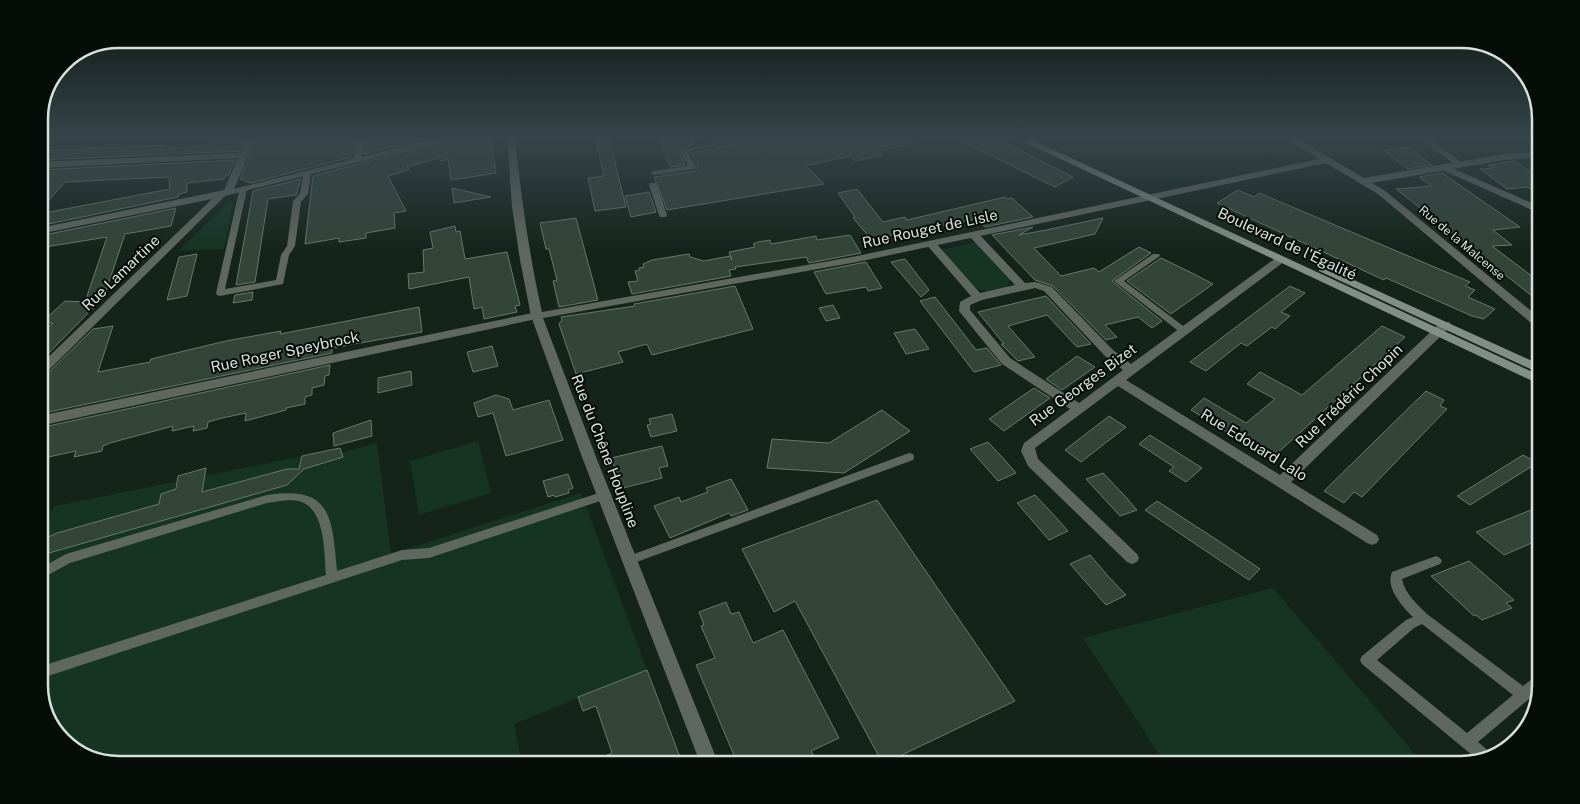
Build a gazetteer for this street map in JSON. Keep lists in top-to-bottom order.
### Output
{
  "streets": {
    "main road": ["Boulevard de l'Égalité"],
    "street": [
      "Rue Rouget de Lisle",
      "Rue de la Malcense",
      "Rue Lamartine",
      "Rue Roger Speybrock",
      "Rue Georges Bizet",
      "Rue Frédéric Chopin",
      "Rue Edouard Lalo",
      "Rue du Chêne Houpline"
    ]
  },
  "crossings": [
    ["Rue Rouget de Lisle", "Boulevard de l'Égalité"],
    ["Rue Rouget de Lisle", "Rue Roger Speybrock"],
    ["Rue Rouget de Lisle", "Rue du Chêne Houpline"],
    ["Boulevard de l'Égalité", "Rue Georges Bizet"],
    ["Boulevard de l'Égalité", "Rue Frédéric Chopin"],
    ["Rue Roger Speybrock", "Rue du Chêne Houpline"],
    ["Rue Georges Bizet", "Rue Edouard Lalo"],
    ["Rue Frédéric Chopin", "Rue Edouard Lalo"]
  ]
}
